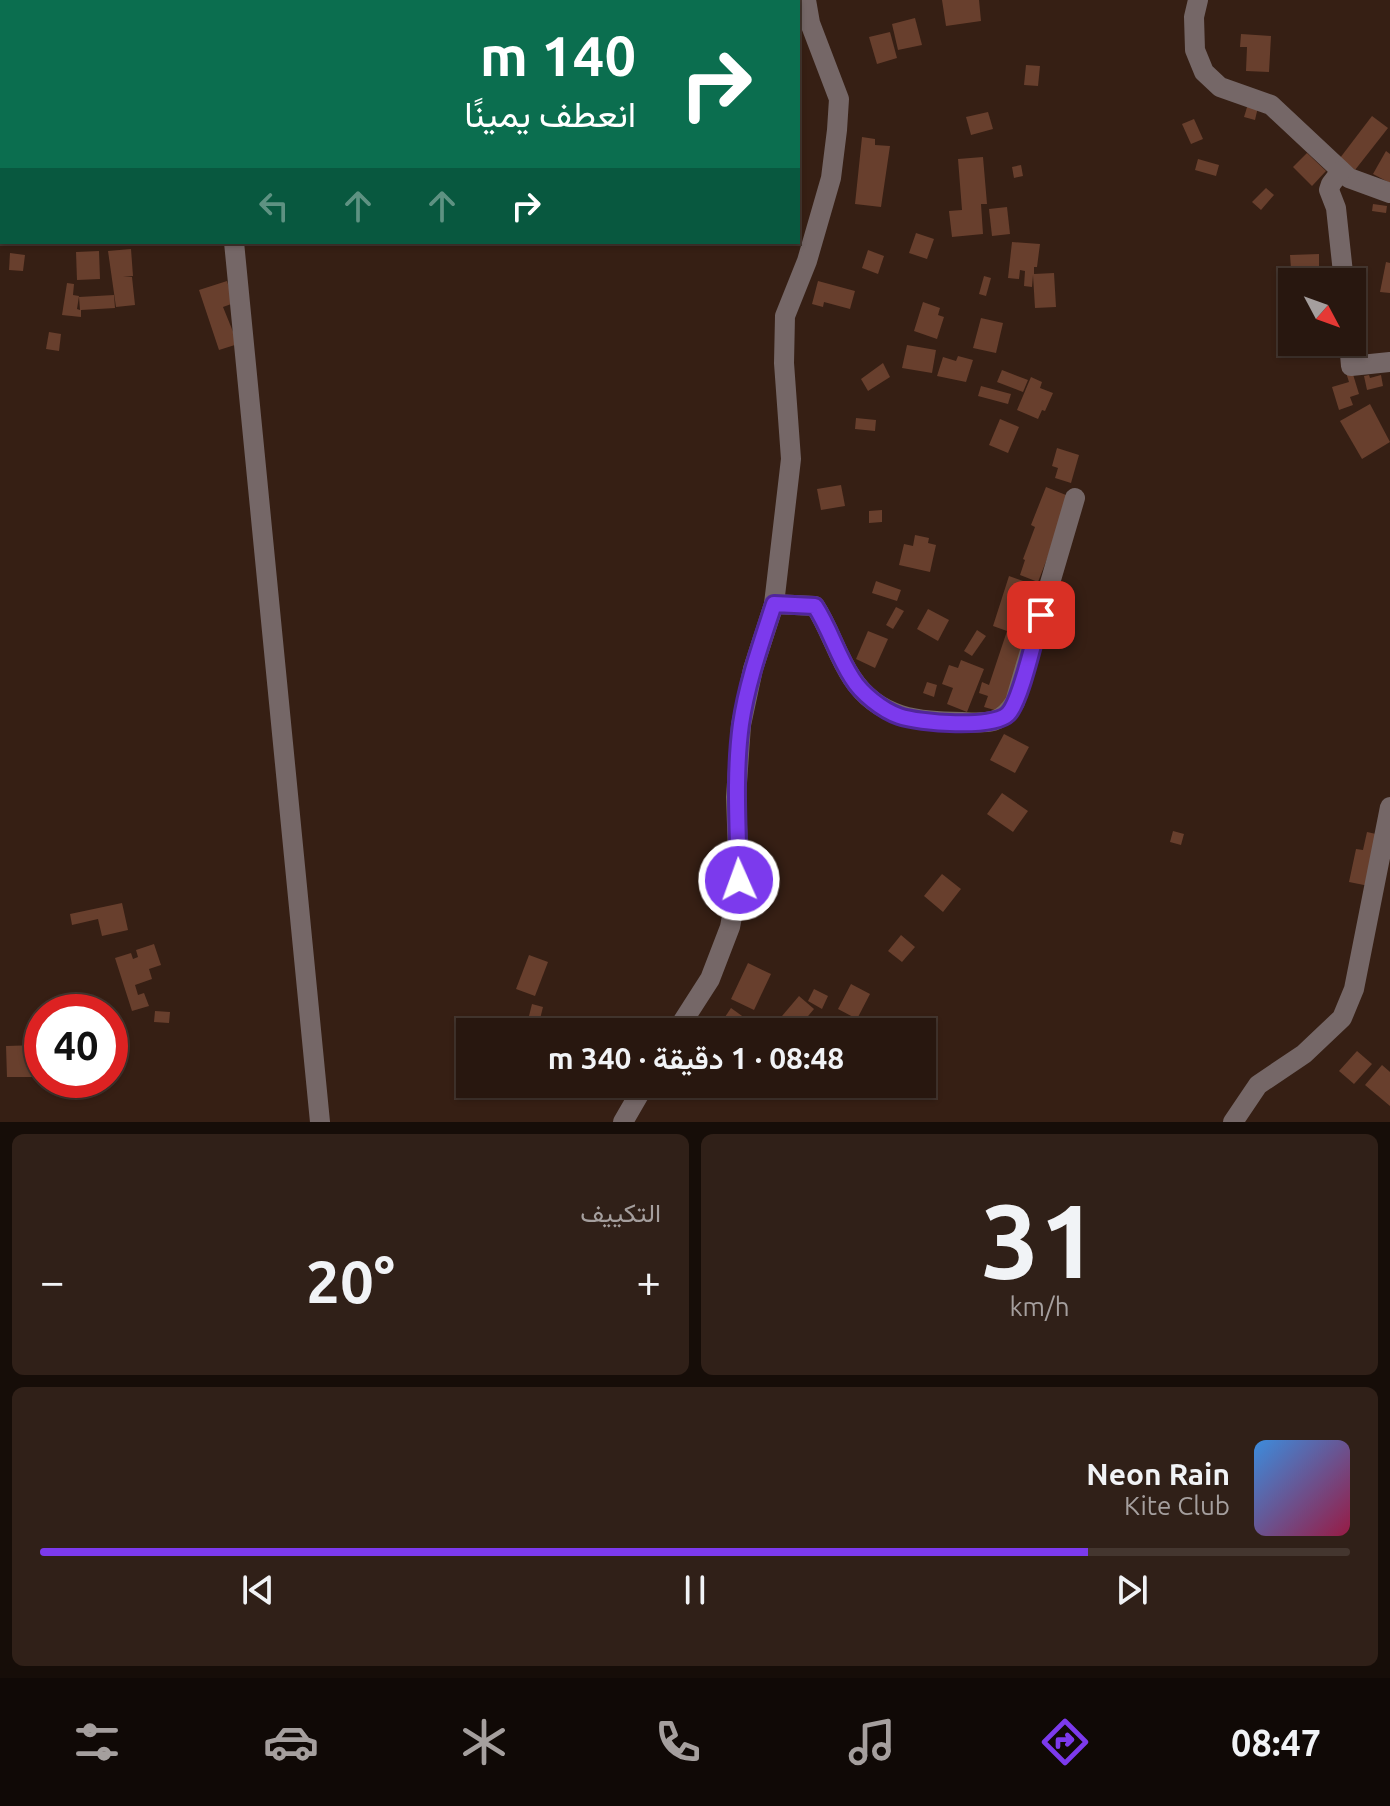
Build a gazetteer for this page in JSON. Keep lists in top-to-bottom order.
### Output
{
  "north": "bottom right",
  "page": {
    "turn": ["140 m", "انعطف يمينًا"],
    "limit": "40",
    "trip": "08:48 · 1 دقيقة · 340 m",
    "tile": [
      ["31", "km/h"],
      "التكييف"
    ],
    "heat": ["−", "20°", "+"],
    "song": ["Neon Rain", "Kite Club"],
    "tabs": "08:47"
  }
}
